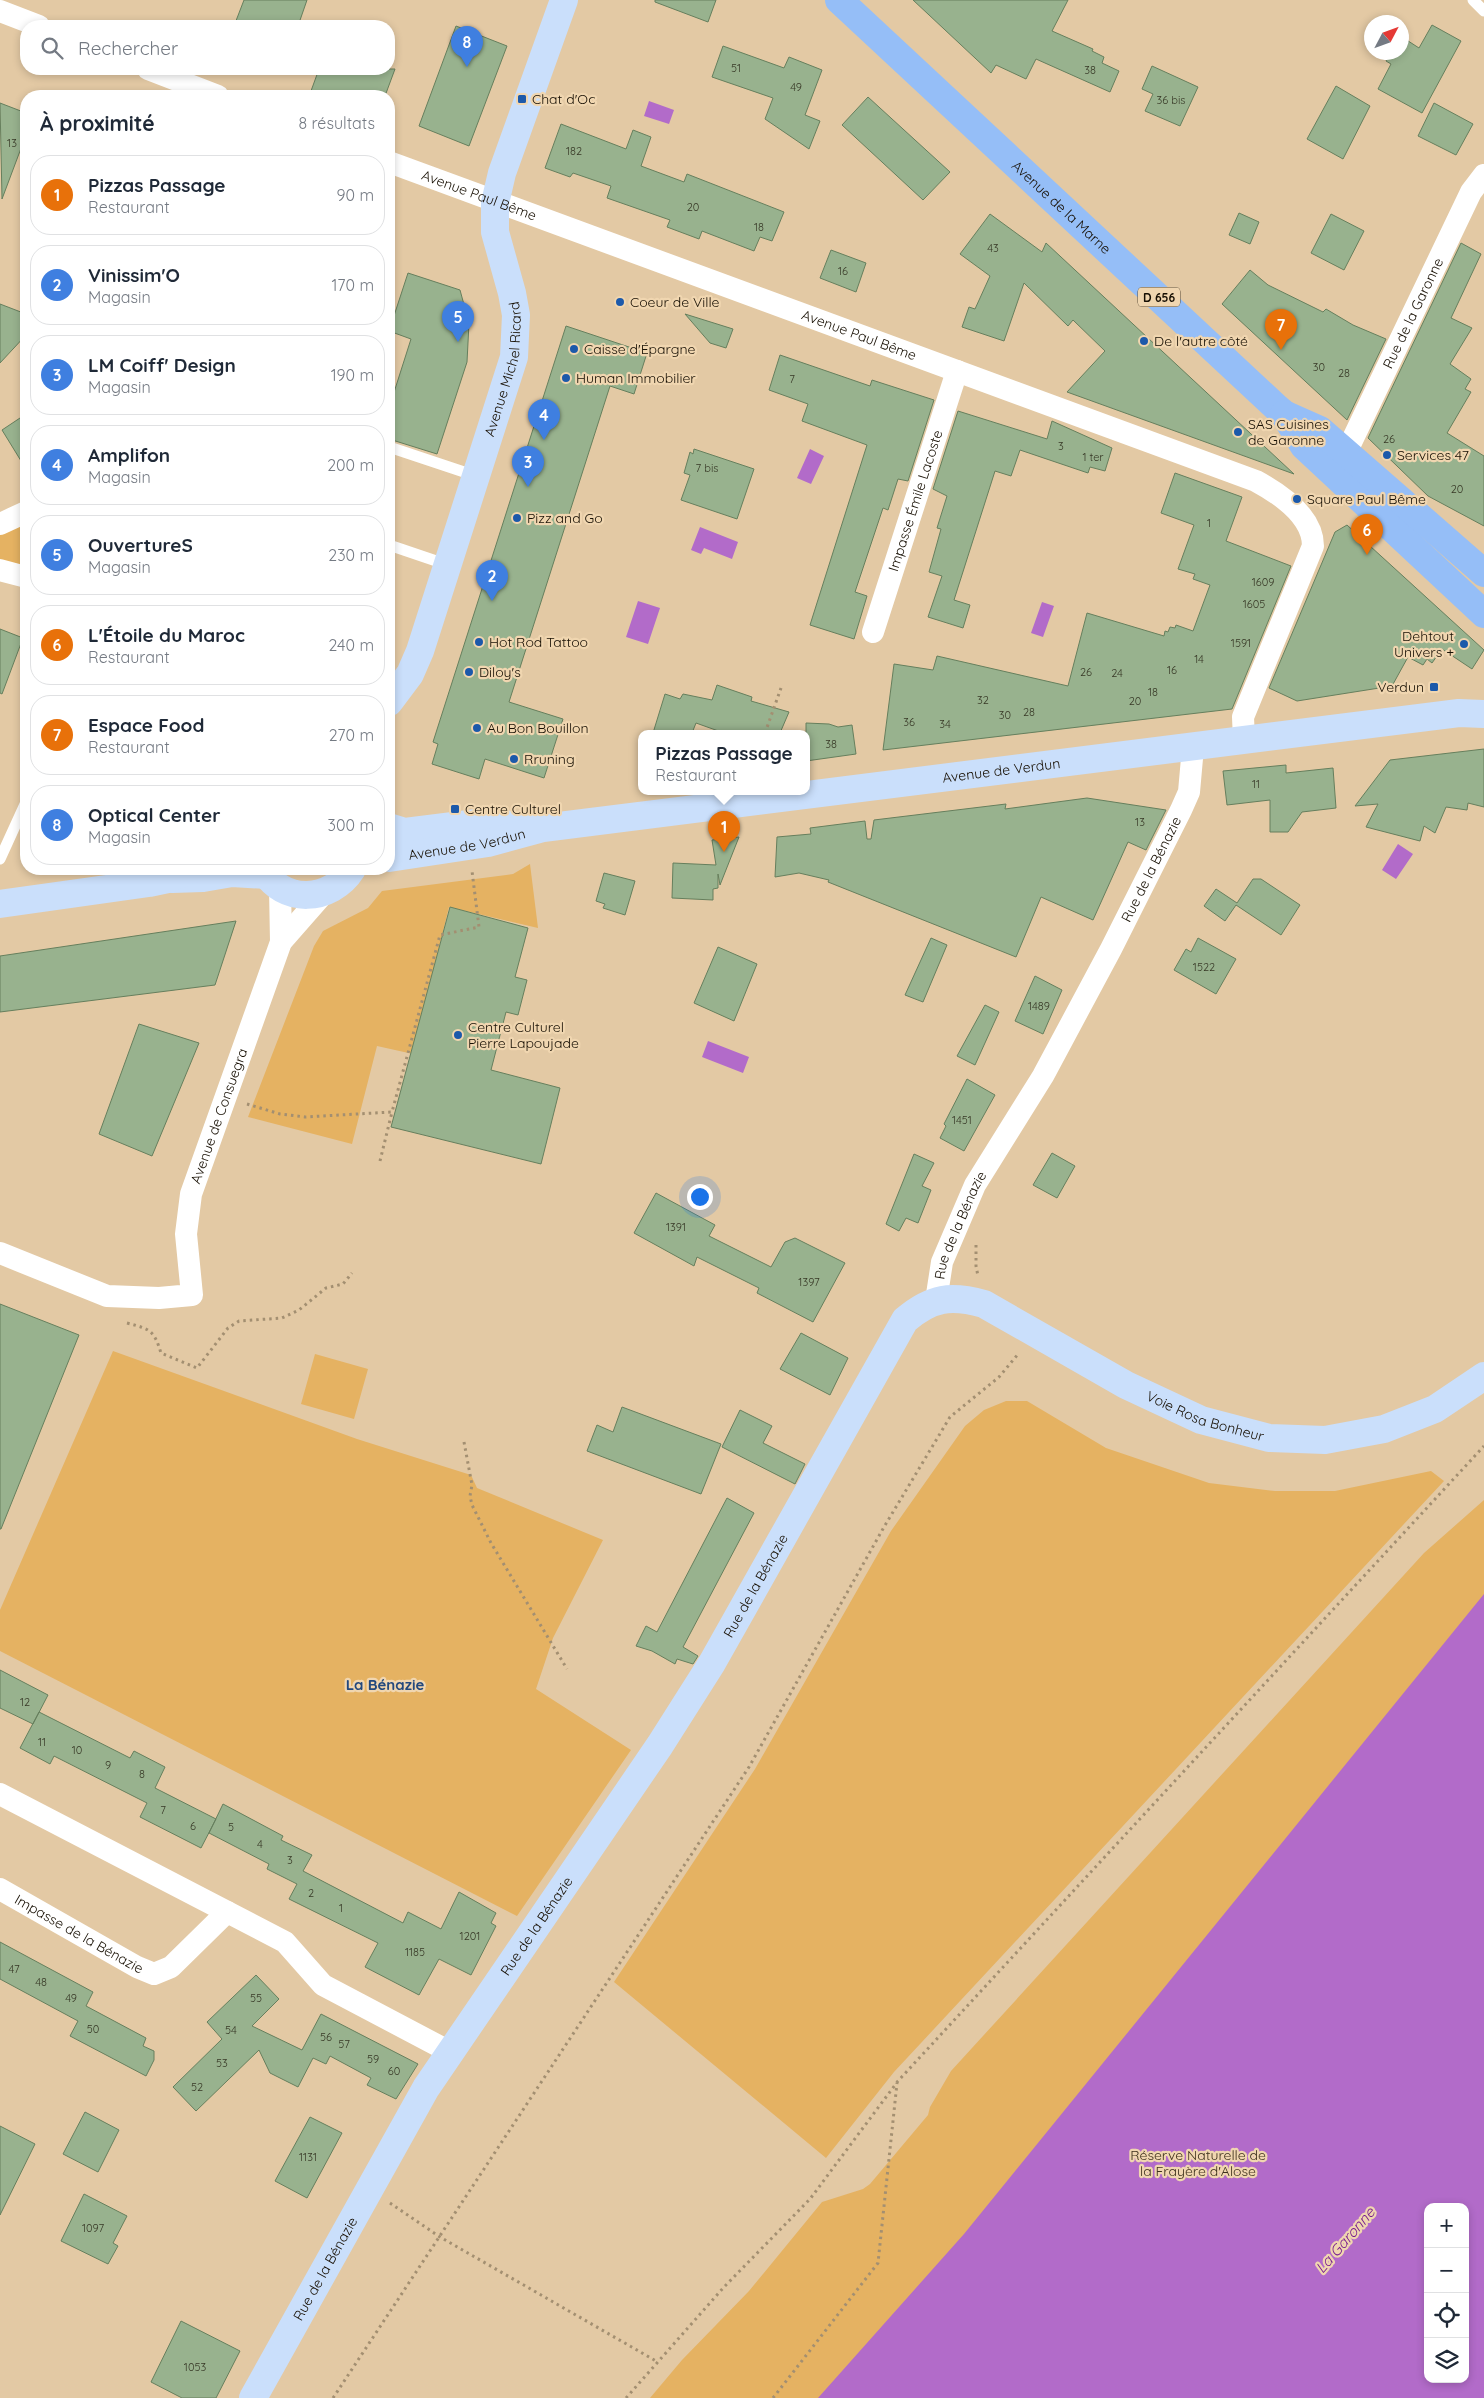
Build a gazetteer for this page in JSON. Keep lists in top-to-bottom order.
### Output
{
  "streets": {
    "main road": ["Avenue de la Marne", "D 656"],
    "street": [
      "Avenue Paul Bême",
      "Rue de la Garonne",
      "Avenue Michel Ricard",
      "Impasse Émile Lacoste",
      "Avenue de Verdun",
      "Rue de la Bénazie",
      "Avenue de Consuegra",
      "Voie Rosa Bonheur",
      "Impasse de la Bénazie"
    ]
  },
  "crossings": [
    ["Avenue Paul Bême", "Avenue Michel Ricard"],
    ["Avenue Paul Bême", "Impasse Émile Lacoste"],
    ["Avenue Paul Bême", "Avenue de Verdun"],
    ["Avenue de la Marne", "Rue de la Garonne"],
    ["Avenue de Verdun", "Rue de la Bénazie"],
    ["Rue de la Bénazie", "Voie Rosa Bonheur"]
  ],
  "districts": ["La Bénazie"],
  "water": ["La Garonne"],
  "parks": ["Réserve Naturelle de la Frayère d'Alose"],
  "places": {
    "transit": ["Chat d'Oc", "Verdun", "Centre Culturel"],
    "other": [
      "Coeur de Ville",
      "De l'autre côté",
      "Caisse d'Épargne",
      "Human Immobilier",
      "SAS Cuisines de Garonne",
      "Services 47",
      "Square Paul Bême",
      "Pizz and Go",
      "Hot Rod Tattoo",
      "Dehtout Univers +",
      "Diloy's",
      "Au Bon Bouillon",
      "Rruning",
      "Centre Culturel Pierre Lapoujade"
    ]
  },
  "house_numbers": [
    "51",
    "38",
    "49",
    "36 bis",
    "13",
    "182",
    "20",
    "18",
    "43",
    "16",
    "30",
    "28",
    "7",
    "26",
    "3",
    "1 ter",
    "7 bis",
    "20",
    "1",
    "1609",
    "1605",
    "1591",
    "14",
    "16",
    "26",
    "24",
    "18",
    "32",
    "20",
    "28",
    "30",
    "36",
    "34",
    "38",
    "11",
    "13",
    "1522",
    "1489",
    "1451",
    "1391",
    "1397",
    "12",
    "11",
    "10",
    "9",
    "8",
    "7",
    "6",
    "5",
    "4",
    "3",
    "2",
    "1",
    "1201",
    "1185",
    "47",
    "48",
    "49",
    "55",
    "50",
    "54",
    "56",
    "57",
    "59",
    "53",
    "60",
    "52",
    "1131",
    "1097",
    "1053"
  ],
  "north": "top right",
  "page": {
    "search": "Rechercher",
    "pins": [
      "8",
      "5",
      "7",
      "4",
      "3",
      "6",
      "2",
      "1"
    ],
    "heading": ["À proximité", "8 résultats"],
    "list": [
      {
        "mark": "1",
        "name": "Pizzas Passage",
        "note": "Restaurant",
        "value": "90 m"
      },
      {
        "mark": "2",
        "name": "Vinissim'O",
        "note": "Magasin",
        "value": "170 m"
      },
      {
        "mark": "3",
        "name": "LM Coiff' Design",
        "note": "Magasin",
        "value": "190 m"
      },
      {
        "mark": "4",
        "name": "Amplifon",
        "note": "Magasin",
        "value": "200 m"
      },
      {
        "mark": "5",
        "name": "OuvertureS",
        "note": "Magasin",
        "value": "230 m"
      },
      {
        "mark": "6",
        "name": "L'Étoile du Maroc",
        "note": "Restaurant",
        "value": "240 m"
      },
      {
        "mark": "7",
        "name": "Espace Food",
        "note": "Restaurant",
        "value": "270 m"
      },
      {
        "mark": "8",
        "name": "Optical Center",
        "note": "Magasin",
        "value": "300 m"
      }
    ],
    "popup": ["Pizzas Passage", "Restaurant"],
    "map_buttons": ["+", "−"]
  }
}
